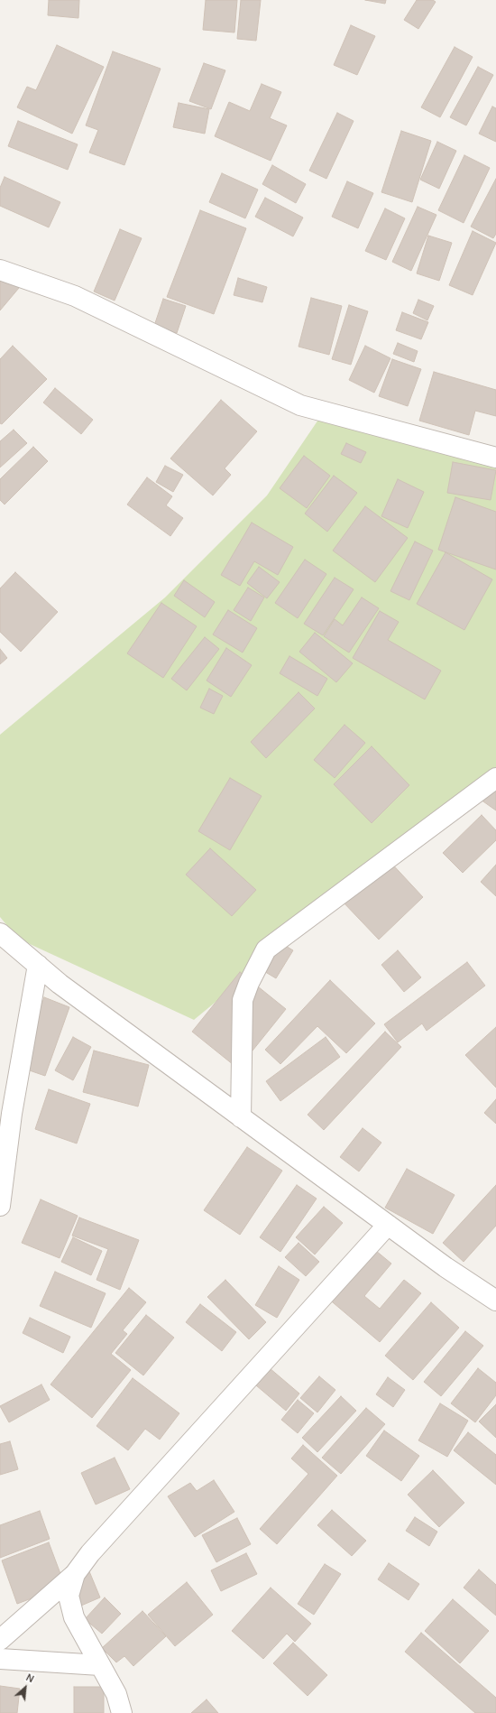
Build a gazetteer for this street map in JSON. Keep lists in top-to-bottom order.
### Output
{
  "north": "top right"
}
